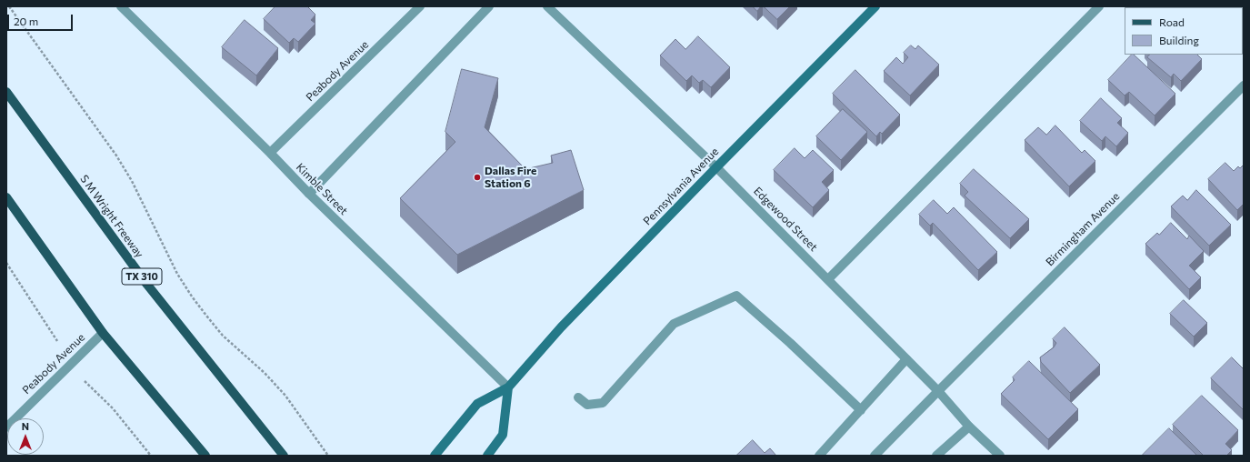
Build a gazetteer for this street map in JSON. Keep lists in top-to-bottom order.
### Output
{
  "streets": {
    "main road": ["S M Wright Freeway", "TX 310"],
    "street": [
      "Peabody Avenue",
      "Pennsylvania Avenue",
      "Kimble Street",
      "Edgewood Street",
      "Birmingham Avenue"
    ]
  },
  "crossings": [
    ["Peabody Avenue", "Kimble Street"],
    ["Pennsylvania Avenue", "Kimble Street"],
    ["Pennsylvania Avenue", "Edgewood Street"],
    ["Edgewood Street", "Birmingham Avenue"]
  ],
  "places": ["Dallas Fire Station 6"],
  "legend": ["Road", "Building"],
  "scale_bar": "20 m",
  "north": "top"
}
